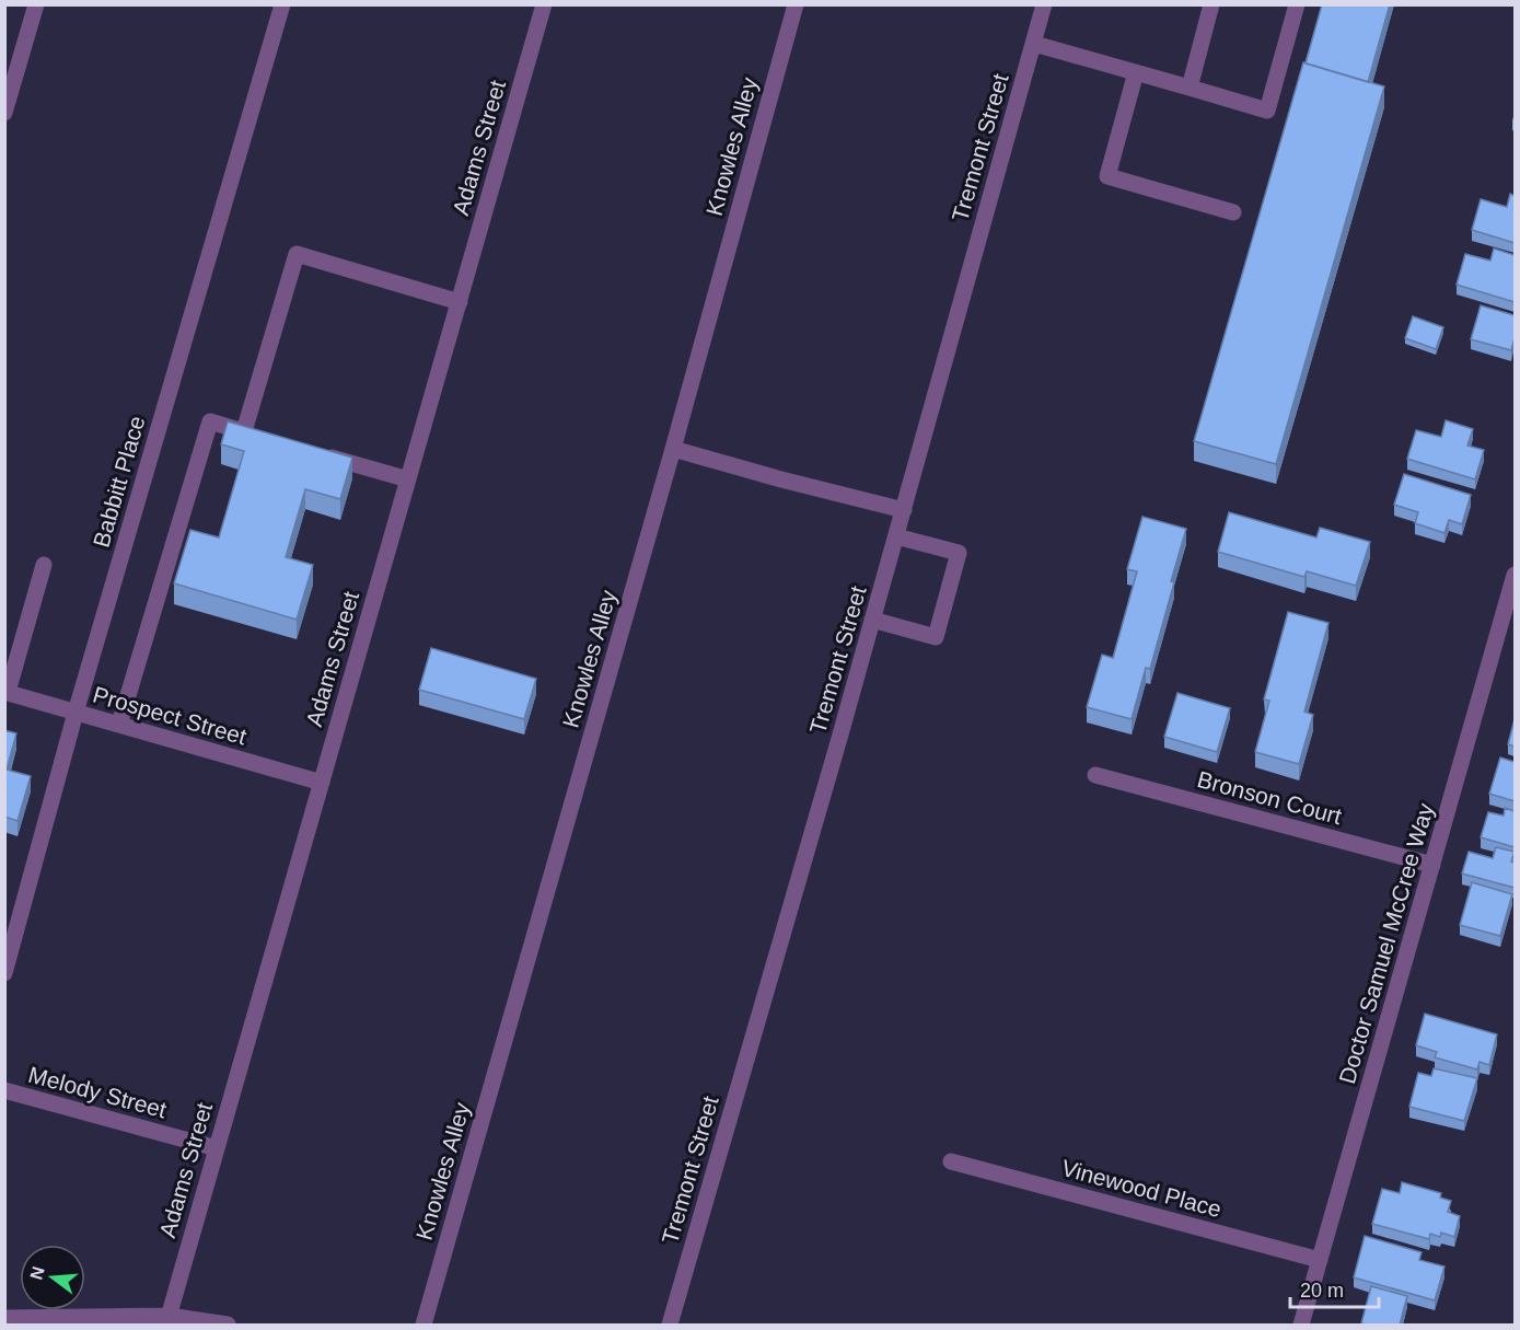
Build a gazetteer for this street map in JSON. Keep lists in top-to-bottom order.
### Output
{
  "streets": {
    "street": [
      "Knowles Alley",
      "Adams Street",
      "Tremont Street",
      "Babbitt Place",
      "Prospect Street",
      "Bronson Court",
      "Doctor Samuel McCree Way",
      "Melody Street",
      "Vinewood Place"
    ]
  },
  "crossings": [
    ["Adams Street", "Prospect Street"],
    ["Adams Street", "Melody Street"],
    ["Babbitt Place", "Prospect Street"],
    ["Bronson Court", "Doctor Samuel McCree Way"],
    ["Doctor Samuel McCree Way", "Vinewood Place"]
  ],
  "scale_bar": "20 m",
  "north": "left"
}
